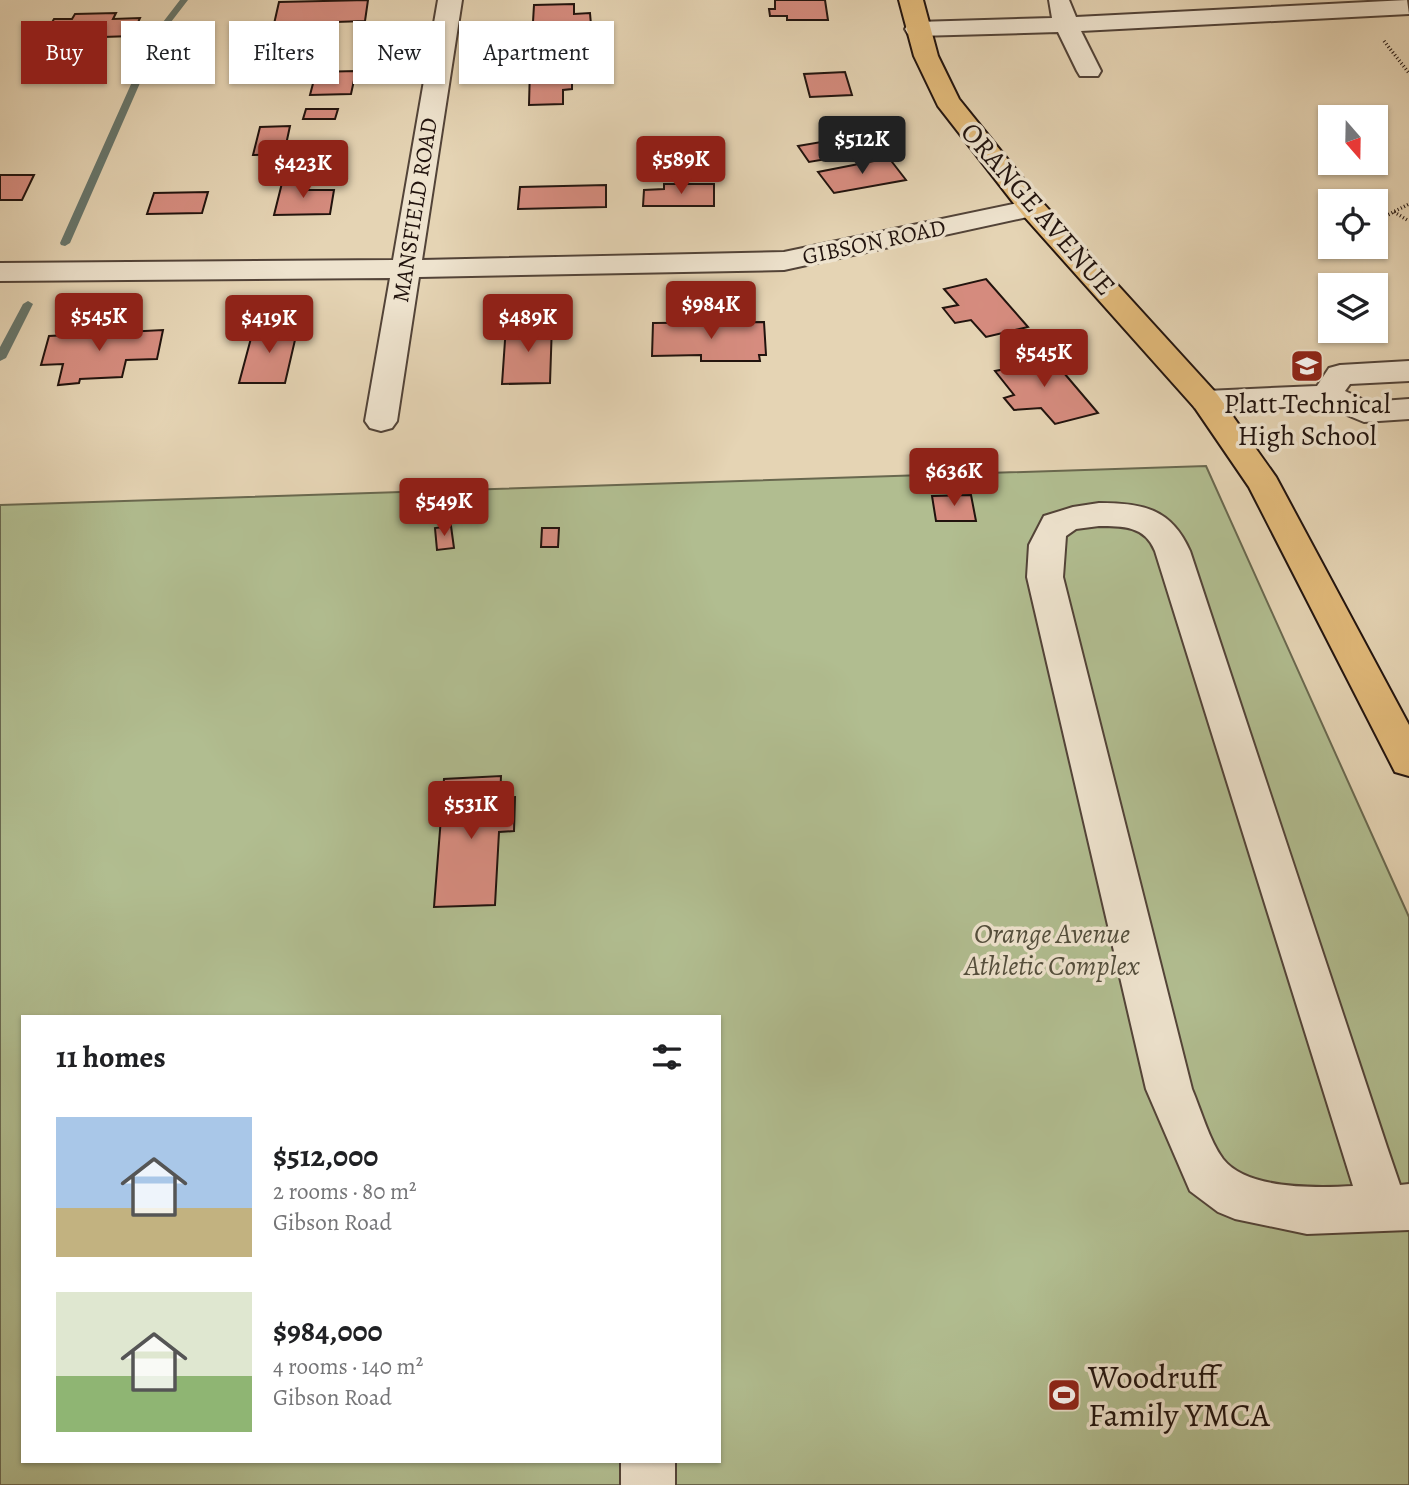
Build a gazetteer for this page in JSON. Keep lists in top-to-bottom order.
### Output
{
  "streets": {
    "main road": ["ORANGE AVENUE"],
    "street": ["MANSFIELD ROAD", "GIBSON ROAD"]
  },
  "crossings": [
    ["ORANGE AVENUE", "GIBSON ROAD"],
    ["MANSFIELD ROAD", "GIBSON ROAD"]
  ],
  "parks": ["Orange Avenue Athletic Complex"],
  "places": {
    "school or university": ["Platt Technical High School"],
    "sports": ["Woodruff Family YMCA"]
  },
  "north": "bottom",
  "page": {
    "chip": [
      "Buy",
      "Rent",
      "Filters",
      "New",
      "Apartment"
    ],
    "price": [
      "$512K",
      "$589K",
      "$423K",
      "$984K",
      "$545K",
      "$489K",
      "$419K",
      "$545K",
      "$636K",
      "$549K",
      "$531K"
    ],
    "heading": "11 homes",
    "list": [
      {
        "name": "$512,000",
        "note": "2 rooms · 80 m² · Gibson Road"
      },
      {
        "name": "$984,000",
        "note": "4 rooms · 140 m² · Gibson Road"
      }
    ]
  }
}
